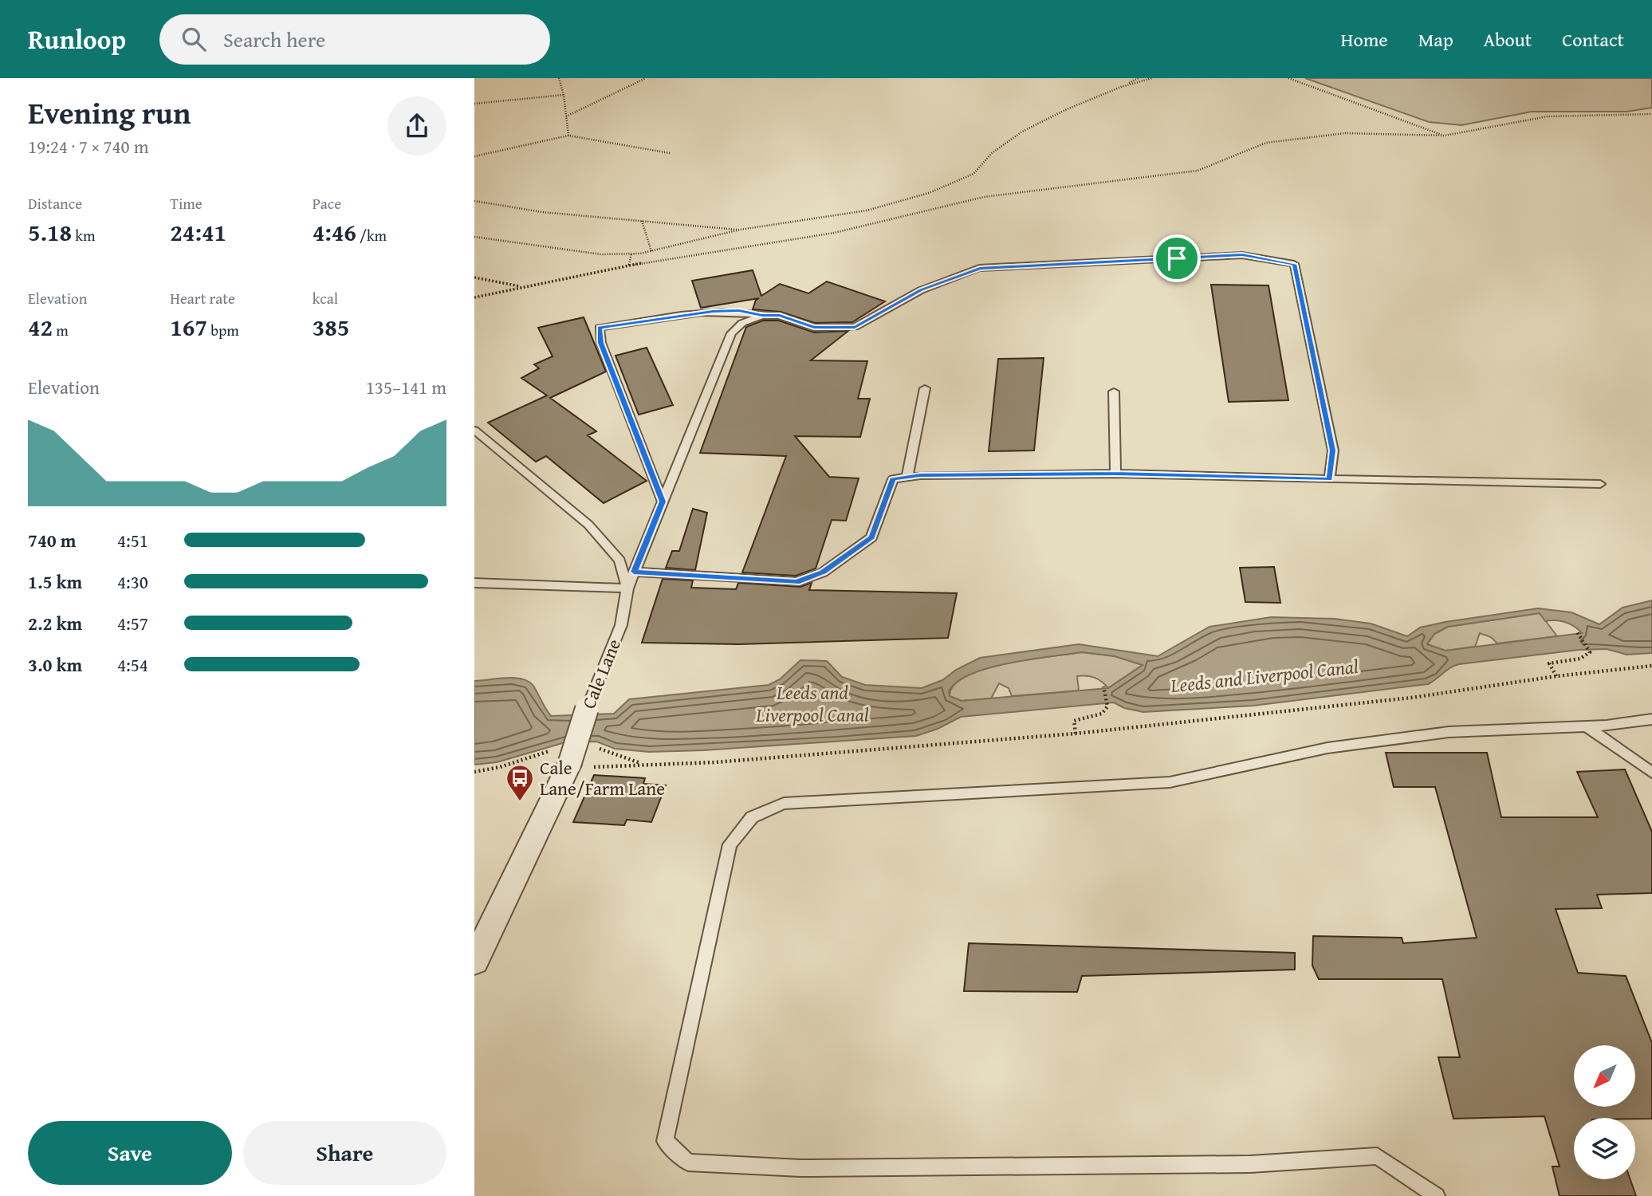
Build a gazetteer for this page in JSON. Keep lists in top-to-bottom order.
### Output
{
  "streets": {
    "street": ["Cale Lane"]
  },
  "water": ["Leeds and Liverpool Canal"],
  "places": {
    "bus stop": ["Cale Lane/Farm Lane"]
  },
  "north": "bottom left",
  "page": {
    "header": "Runloop",
    "search": "Search here",
    "nav": [
      "Home",
      "Map",
      "About",
      "Contact"
    ],
    "heading": ["Evening run", "19:24 · 7 × 740 m"],
    "stats": [
      ["Distance", "5.18 km"],
      ["Time", "24:41"],
      ["Pace", "4:46 /km"],
      ["Elevation", "42 m"],
      ["Heart rate", "167 bpm"],
      ["kcal", "385"]
    ],
    "chart": ["Elevation", "135–141 m"],
    "list": [
      {
        "name": "740 m",
        "note": "4:51"
      },
      {
        "name": "1.5 km",
        "note": "4:30"
      },
      {
        "name": "2.2 km",
        "note": "4:57"
      },
      {
        "name": "3.0 km",
        "note": "4:54"
      }
    ],
    "buttons": ["Save", "Share"]
  }
}
